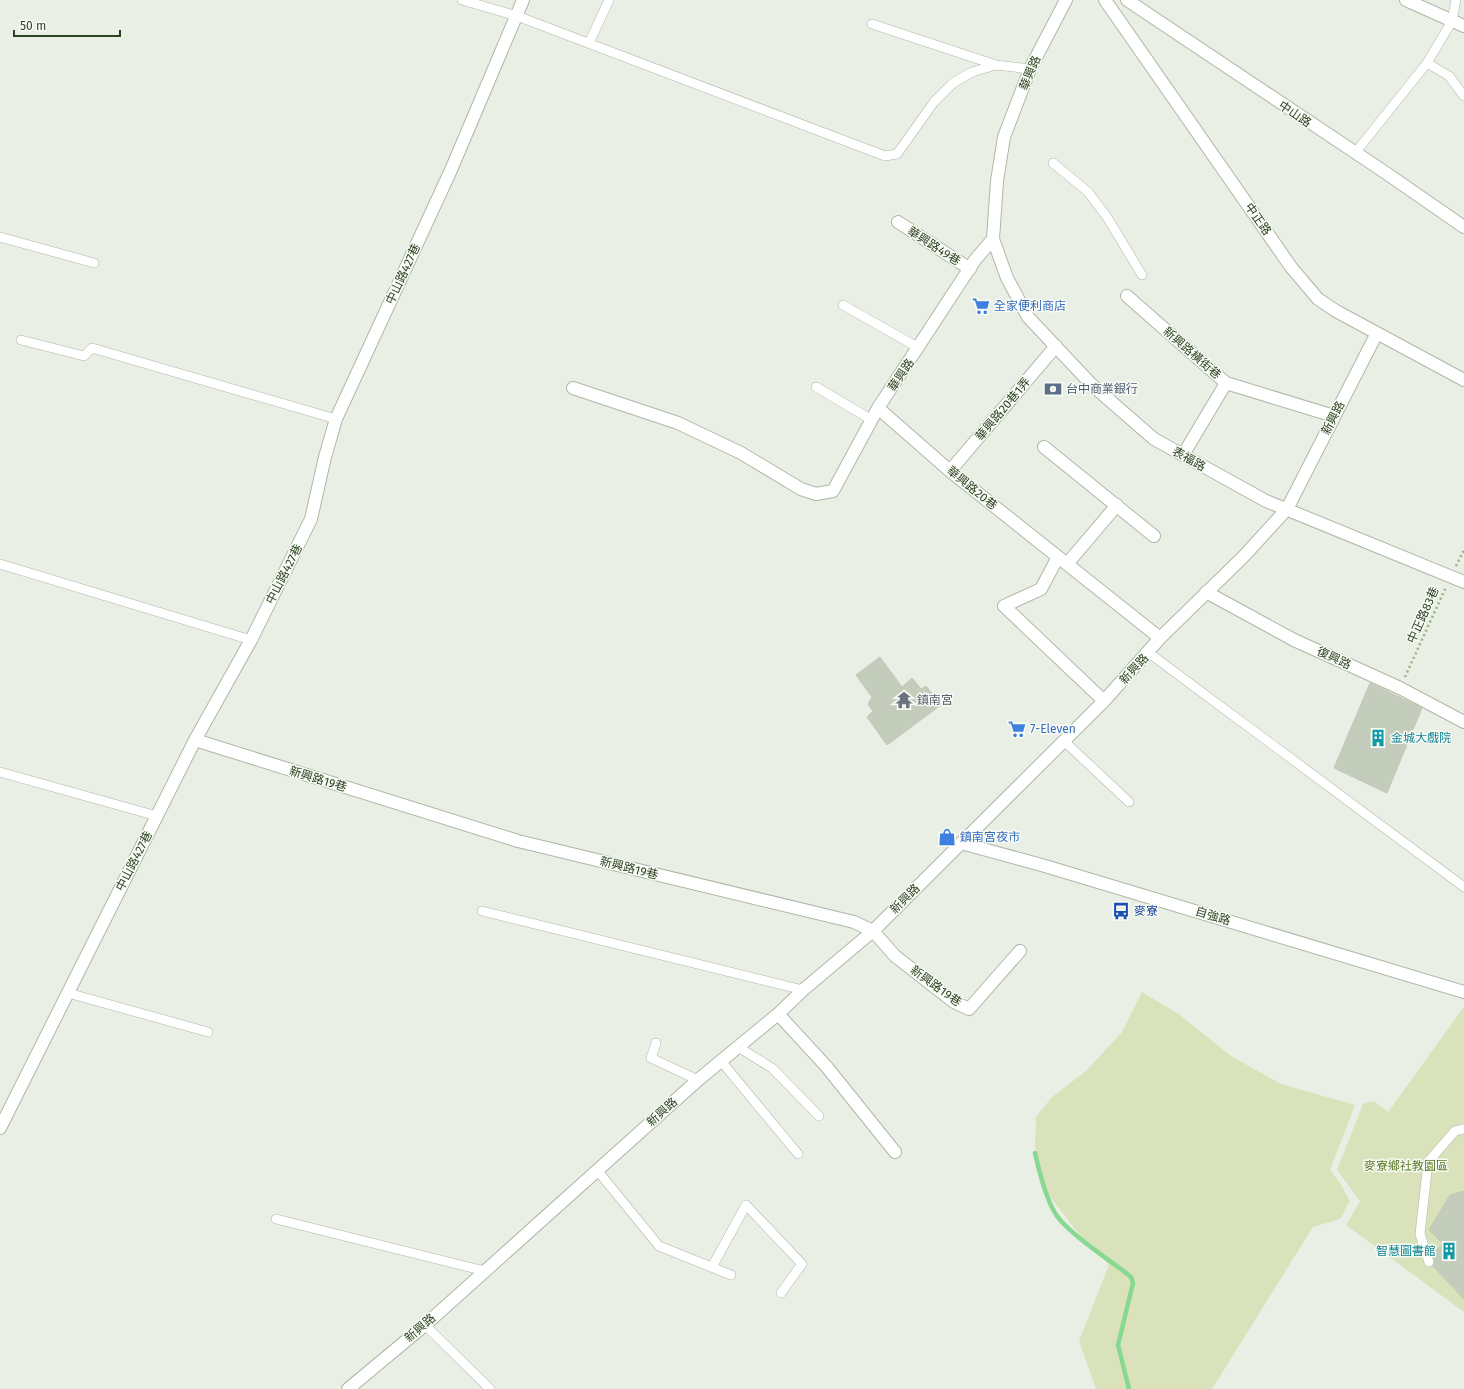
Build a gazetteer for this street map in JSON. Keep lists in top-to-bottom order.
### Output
{
  "streets": {
    "street": [
      "華興路",
      "中山路",
      "中正路",
      "華興路49巷",
      "中山路427巷",
      "新興路橫街巷",
      "華興路20巷1弄",
      "新興路",
      "表福路",
      "華興路20巷",
      "復興路",
      "新興路19巷",
      "自強路"
    ],
    "path": ["中正路83巷"]
  },
  "crossings": [
    ["華興路", "華興路49巷"],
    ["華興路", "表福路"],
    ["華興路", "華興路20巷"],
    ["中正路", "新興路"],
    ["中山路427巷", "新興路19巷"],
    ["新興路橫街巷", "新興路"],
    ["華興路20巷1弄", "表福路"],
    ["華興路20巷1弄", "華興路20巷"],
    ["新興路", "表福路"],
    ["新興路", "華興路20巷"],
    ["新興路", "復興路"],
    ["新興路", "新興路19巷"],
    ["新興路", "自強路"],
    ["表福路", "中正路83巷"],
    ["中正路83巷", "復興路"]
  ],
  "parks": ["麥寮鄉社教園區"],
  "places": {
    "supermarket": ["全家便利商店", "7-Eleven"],
    "bank": ["台中商業銀行"],
    "temple": ["鎮南宮"],
    "building": ["金城大戲院", "智慧圖書館"],
    "shop": ["鎮南宮夜市"],
    "bus stop": ["麥寮"]
  },
  "scale_bar": "50 m"
}
